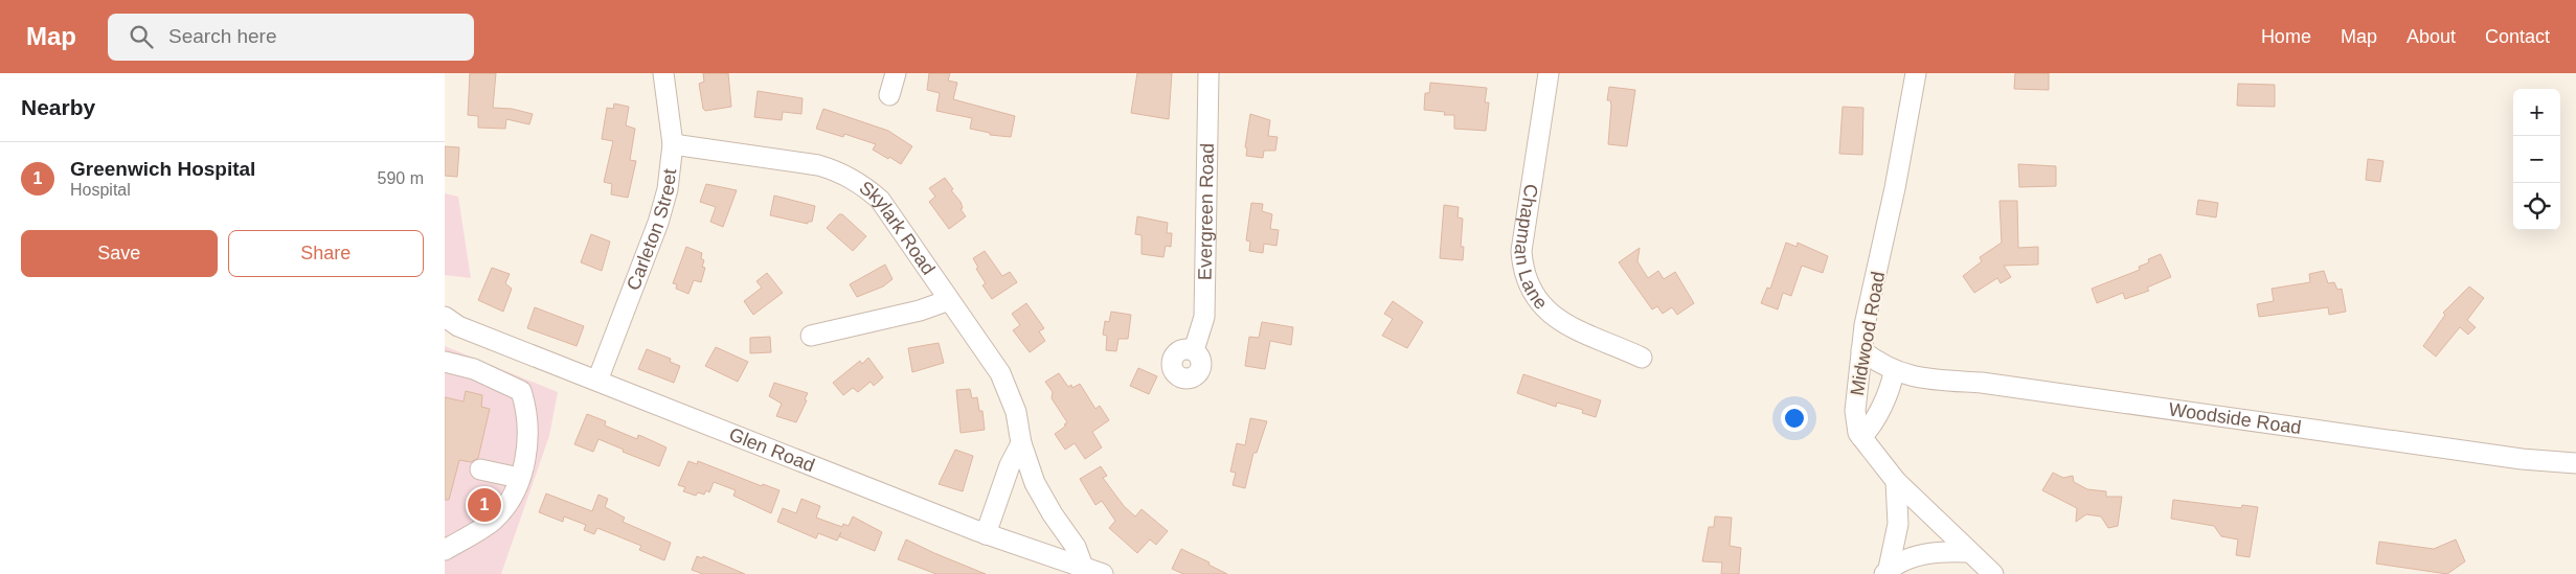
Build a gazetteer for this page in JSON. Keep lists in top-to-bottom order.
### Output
{
  "streets": {
    "street": [
      "Evergreen Road",
      "Carleton Street",
      "Skylark Road",
      "Chapman Lane",
      "Midwood Road",
      "Woodside Road",
      "Glen Road"
    ]
  },
  "crossings": [
    ["Carleton Street", "Skylark Road"],
    ["Carleton Street", "Glen Road"],
    ["Skylark Road", "Glen Road"],
    ["Midwood Road", "Woodside Road"]
  ],
  "page": {
    "header": "Map",
    "search": "Search here",
    "nav": [
      "Home",
      "Map",
      "About",
      "Contact"
    ],
    "heading": "Nearby",
    "map_buttons": ["+", "−"],
    "list": [
      {
        "mark": "1",
        "name": "Greenwich Hospital",
        "note": "Hospital",
        "value": "590 m"
      }
    ],
    "buttons": ["Save", "Share"],
    "pins": "1"
  }
}
